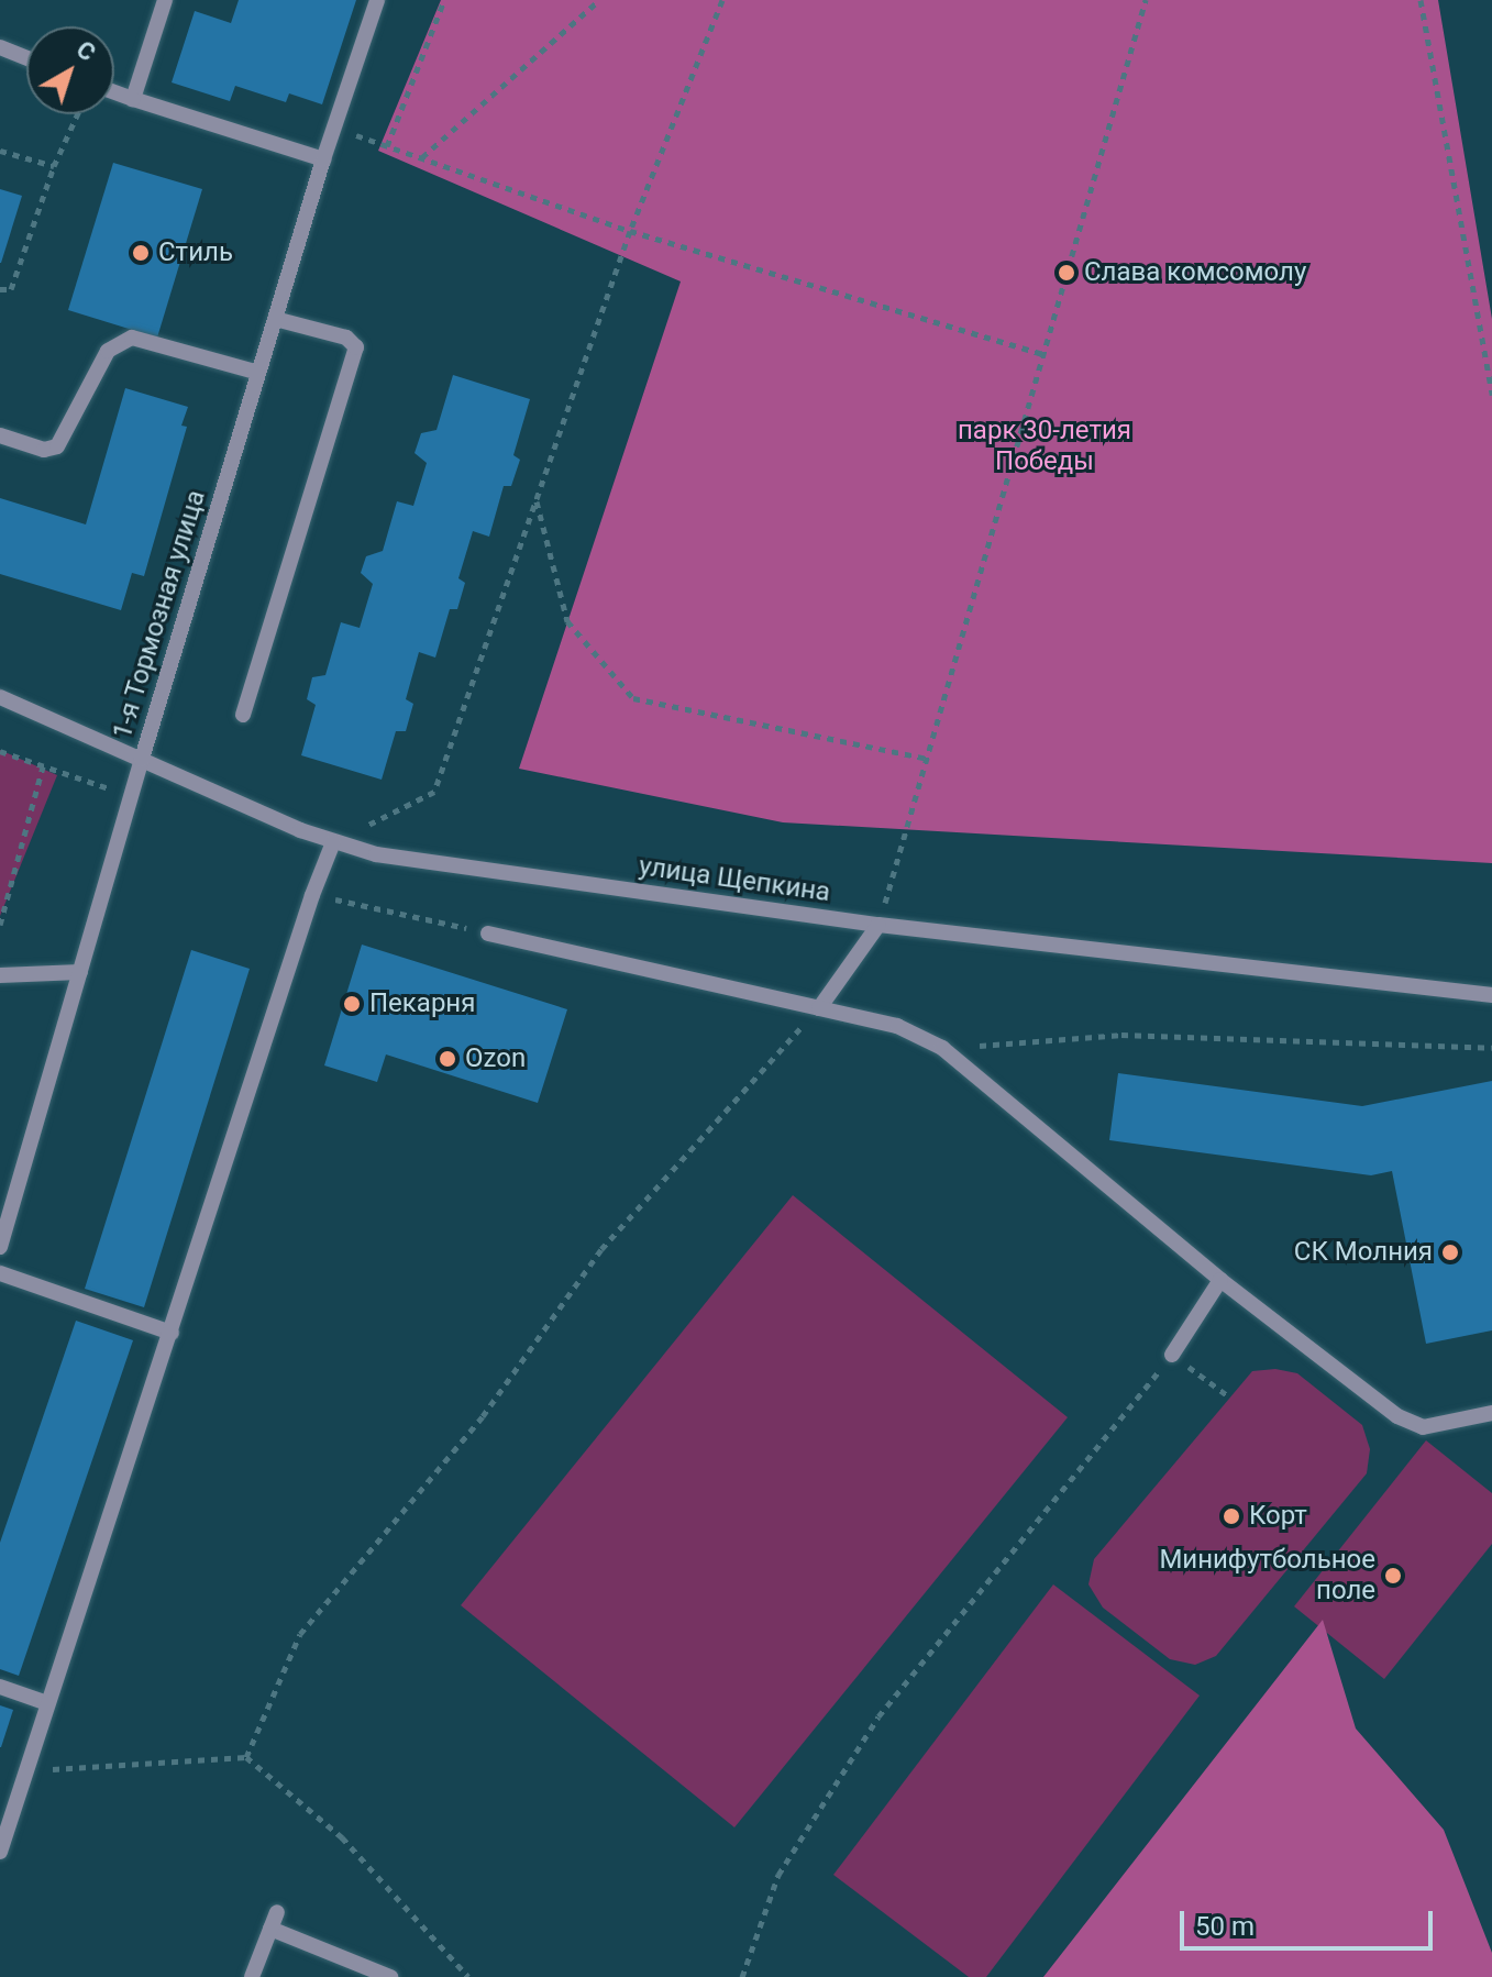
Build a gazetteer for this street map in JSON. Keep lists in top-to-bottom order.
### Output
{
  "streets": {
    "street": ["1-я Тормозная улица", "улица Щепкина"]
  },
  "crossings": [
    ["1-я Тормозная улица", "улица Щепкина"]
  ],
  "parks": ["парк 30-летия Победы"],
  "places": [
    "Стиль",
    "Слава комсомолу",
    "Пекарня",
    "Ozon",
    "СК Молния",
    "Корт",
    "Минифутбольное поле"
  ],
  "scale_bar": "50 m",
  "north": "top right"
}
